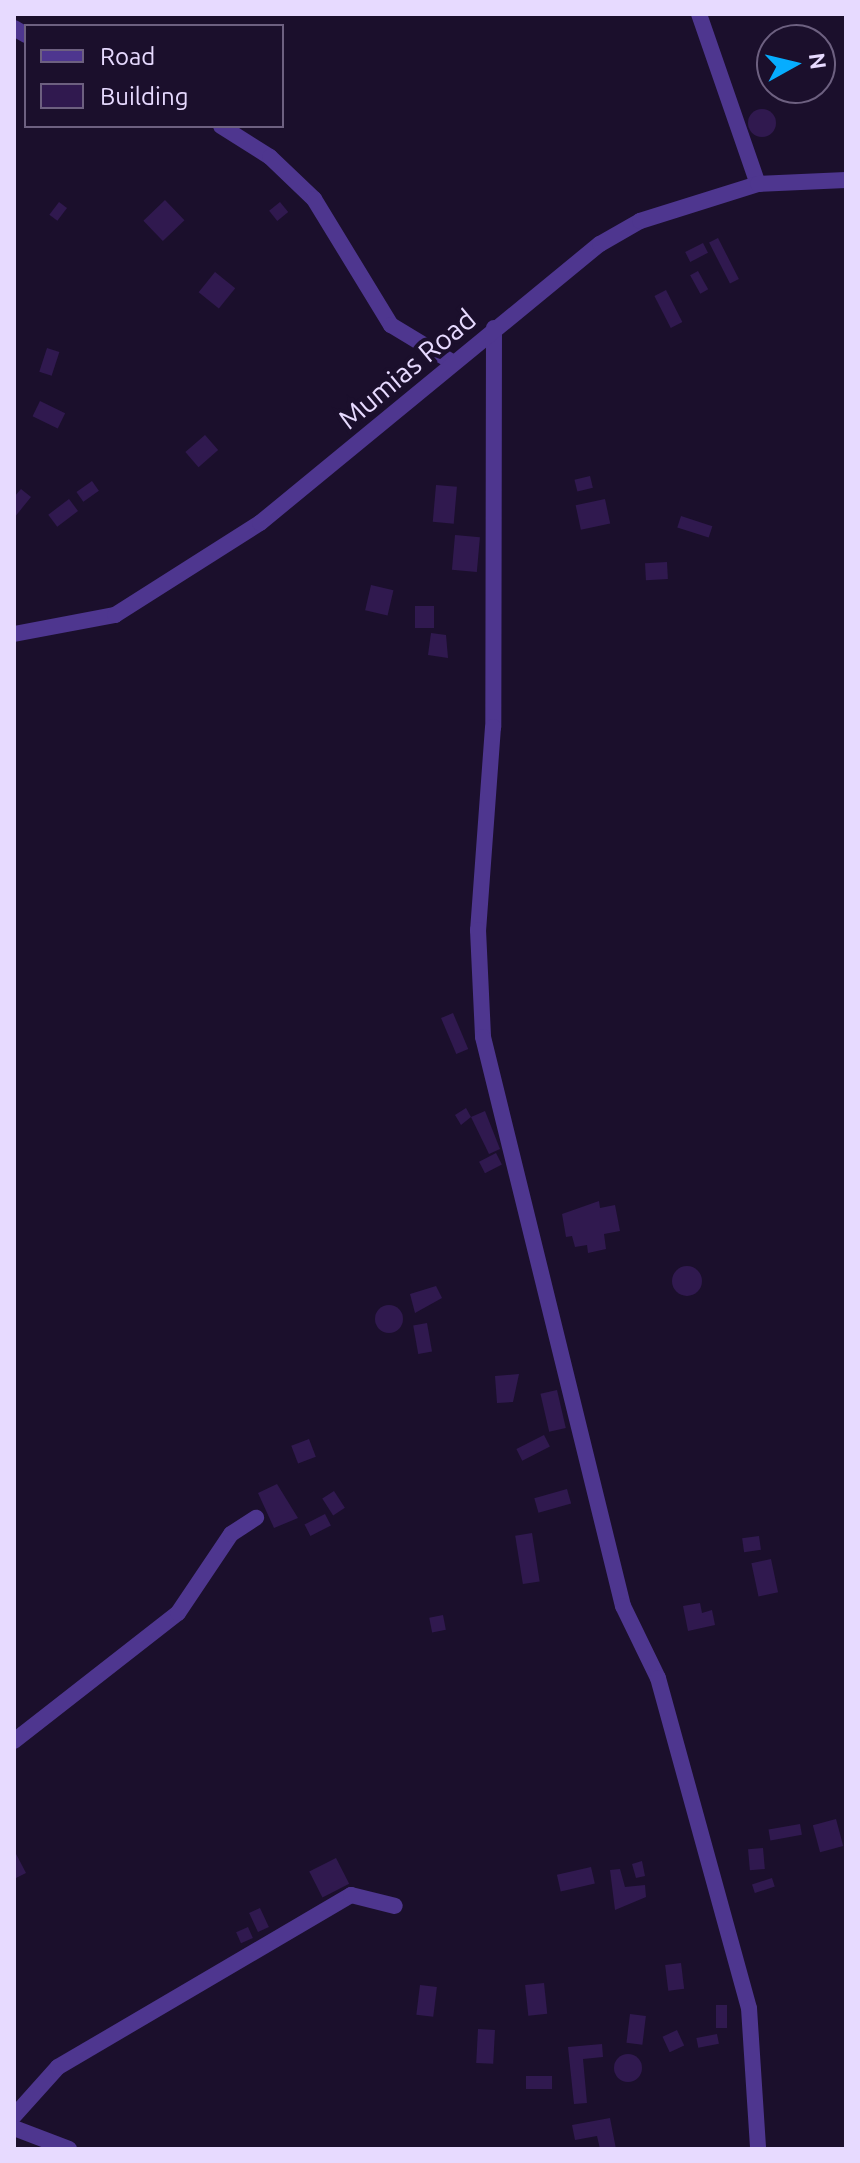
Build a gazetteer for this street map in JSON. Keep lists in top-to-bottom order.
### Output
{
  "streets": {
    "street": ["Mumias Road"]
  },
  "legend": ["Road", "Building"],
  "north": "right"
}
